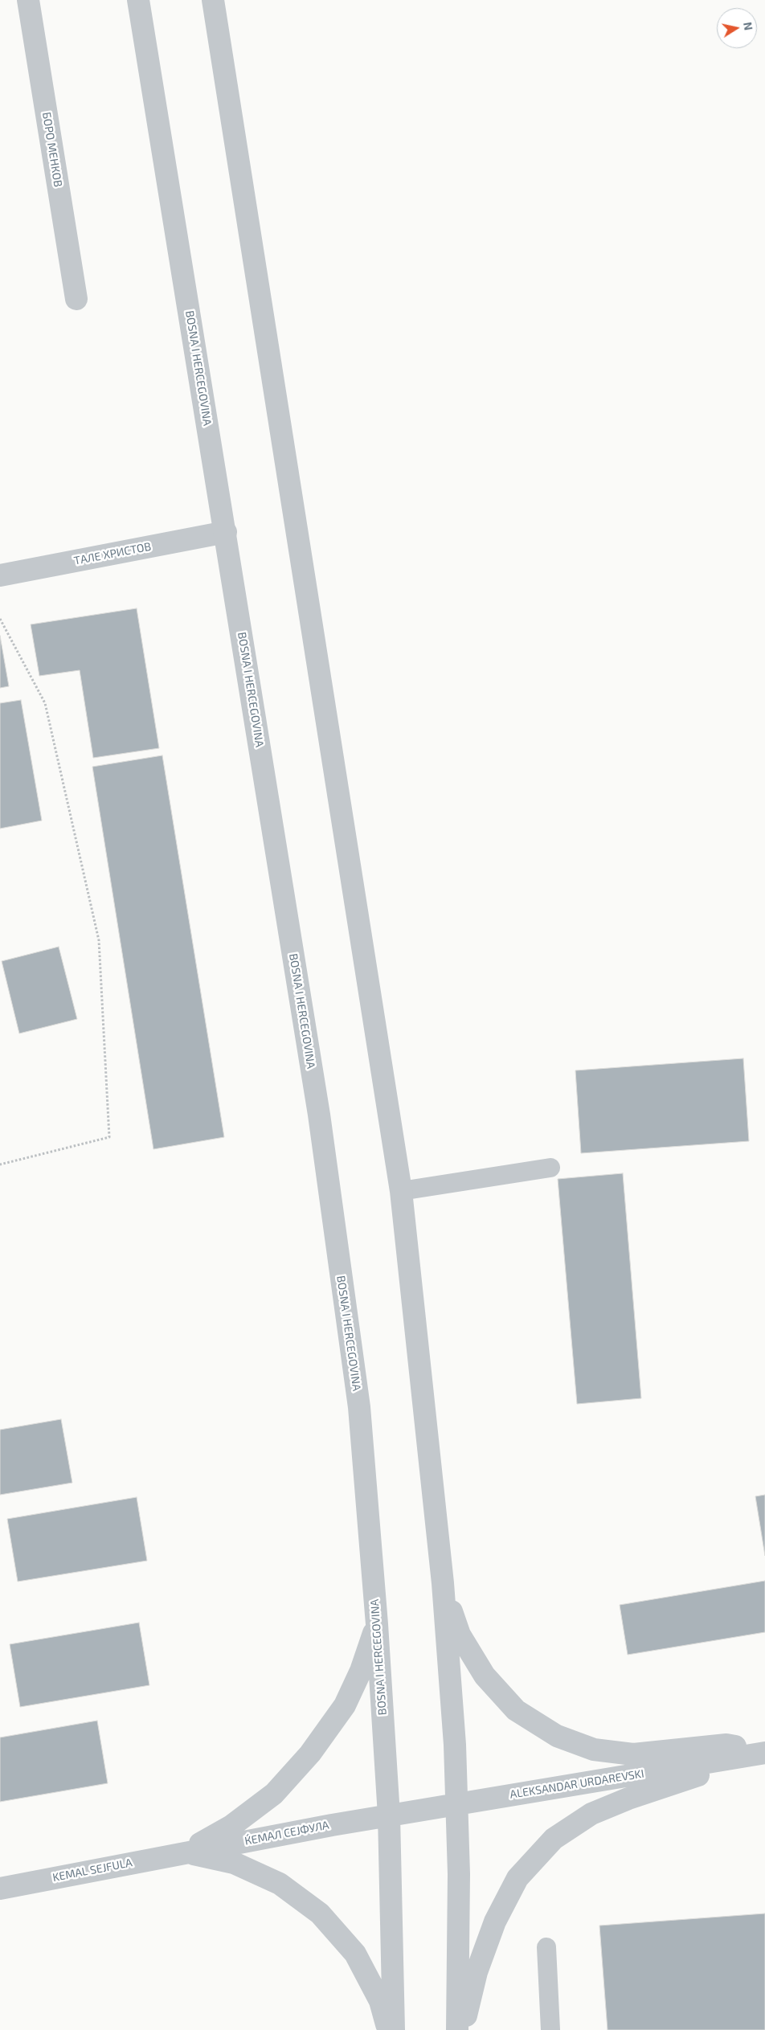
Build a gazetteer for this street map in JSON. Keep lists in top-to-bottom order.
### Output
{
  "streets": {
    "street": [
      "БОРО МЕНКОВ",
      "BOSNA I HERCEGOVINA",
      "ТАЛЕ ХРИСТОВ",
      "ALEKSANDAR URDAREVSKI",
      "ЌЕМАЛ СЕЈФУЛА",
      "KEMAL SEJFULA"
    ]
  },
  "crossings": [
    ["BOSNA I HERCEGOVINA", "ТАЛЕ ХРИСТОВ"],
    ["BOSNA I HERCEGOVINA", "ALEKSANDAR URDAREVSKI"],
    ["BOSNA I HERCEGOVINA", "ЌЕМАЛ СЕЈФУЛА"],
    ["ALEKSANDAR URDAREVSKI", "ЌЕМАЛ СЕЈФУЛА"],
    ["ЌЕМАЛ СЕЈФУЛА", "KEMAL SEJFULA"]
  ],
  "north": "right"
}
